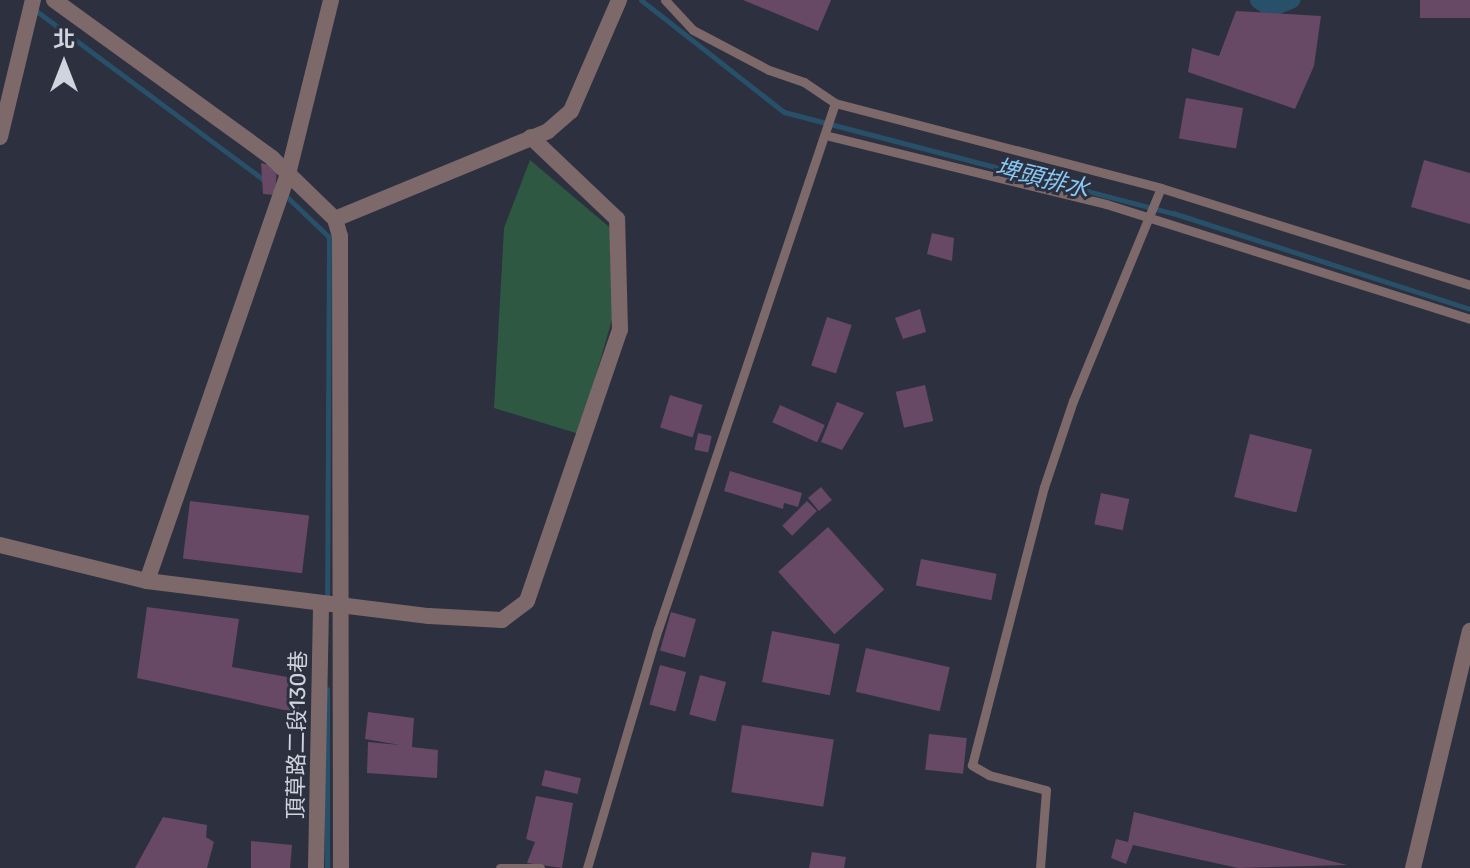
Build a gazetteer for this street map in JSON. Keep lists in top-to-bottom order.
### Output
{
  "streets": {
    "street": ["頂草路二段130巷"]
  },
  "water": ["埤頭排水"],
  "north": "top"
}
